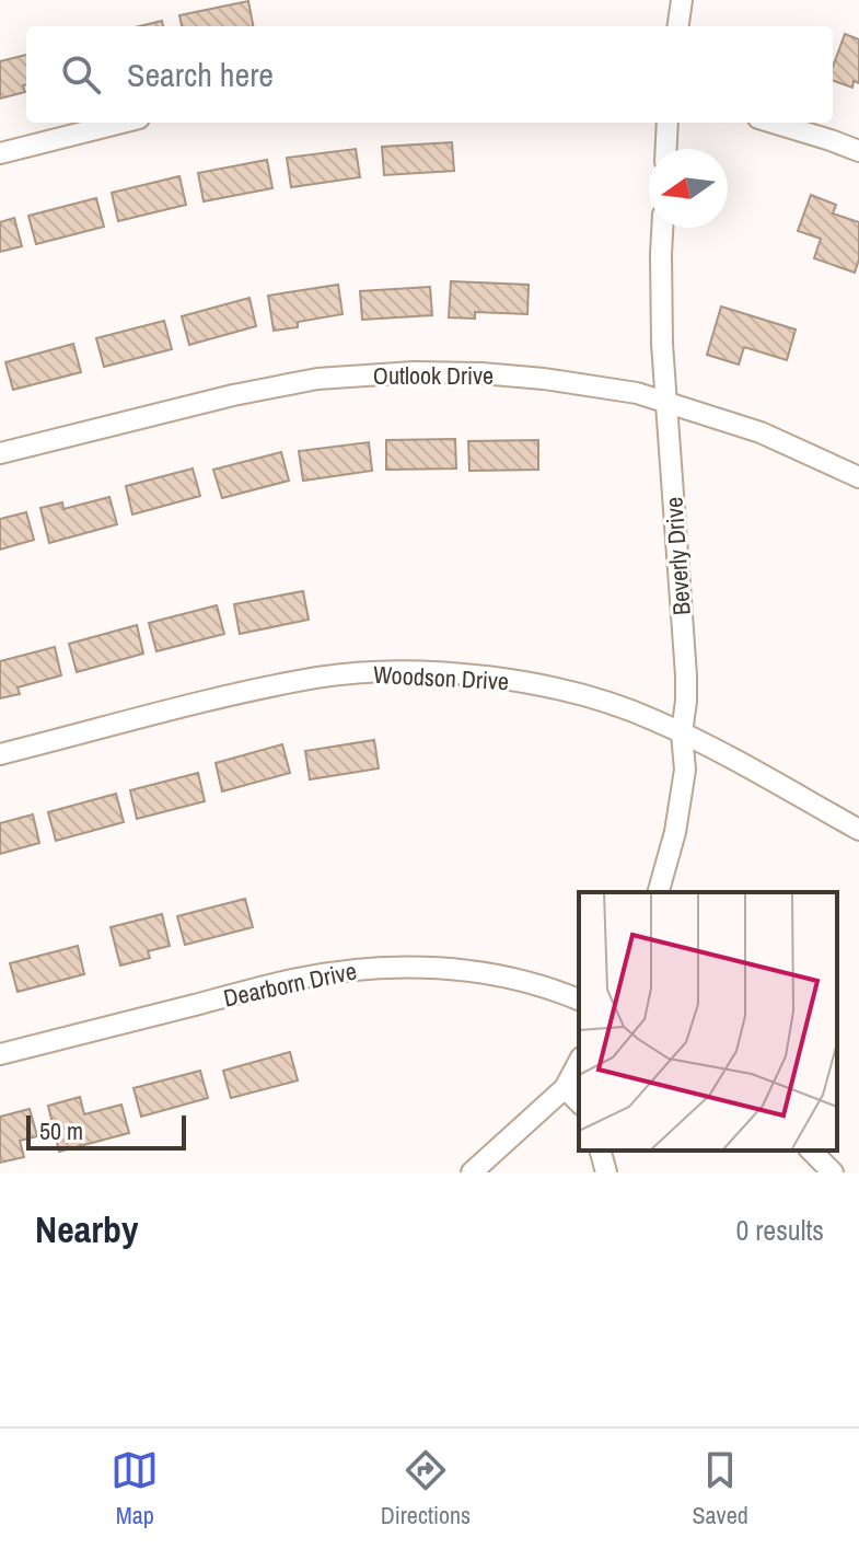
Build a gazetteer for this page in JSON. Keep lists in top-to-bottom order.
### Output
{
  "streets": {
    "street": [
      "Outlook Drive",
      "Beverly Drive",
      "Woodson Drive",
      "Dearborn Drive"
    ]
  },
  "crossings": [
    ["Outlook Drive", "Beverly Drive"],
    ["Beverly Drive", "Woodson Drive"]
  ],
  "scale_bar": "50 m",
  "north": "left",
  "page": {
    "search": "Search here",
    "scale": "50 m",
    "heading": ["Nearby", "0 results"],
    "nav": ["Map", "Directions", "Saved"]
  }
}
